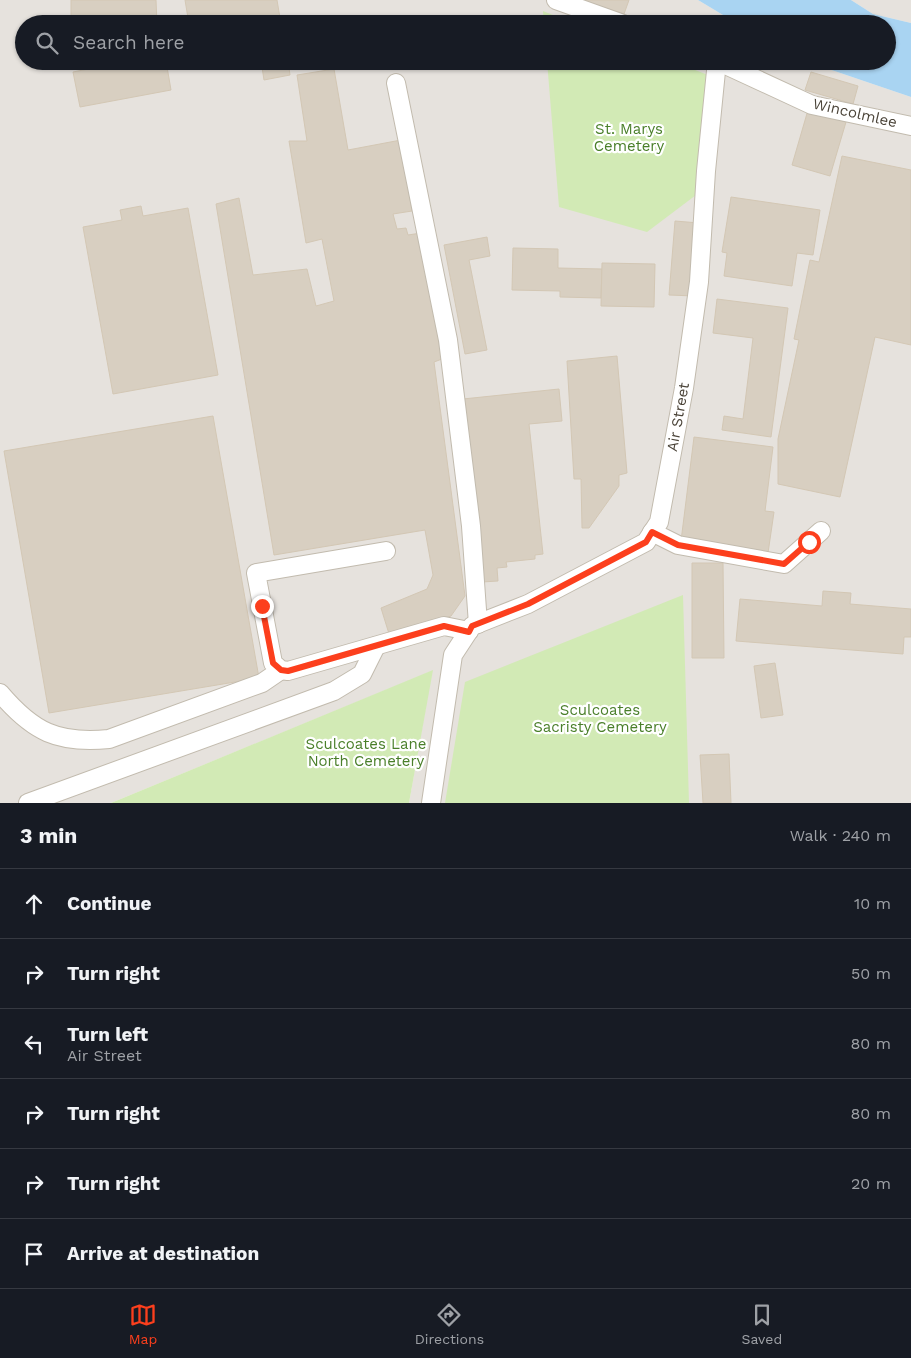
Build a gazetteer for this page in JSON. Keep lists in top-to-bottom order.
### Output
{
  "streets": {
    "street": ["Wincolmlee", "Air Street"]
  },
  "parks": ["St. Marys Cemetery", "Sculcoates Sacristy Cemetery", "Sculcoates Lane North Cemetery"],
  "page": {
    "search": "Search here",
    "heading": ["3 min", "Walk · 240 m"],
    "list": [
      ["Continue", "10 m"],
      ["Turn right", "50 m"],
      ["Turn left", "Air Street", "80 m"],
      ["Turn right", "80 m"],
      ["Turn right", "20 m"],
      "Arrive at destination"
    ],
    "nav": ["Map", "Directions", "Saved"]
  }
}
